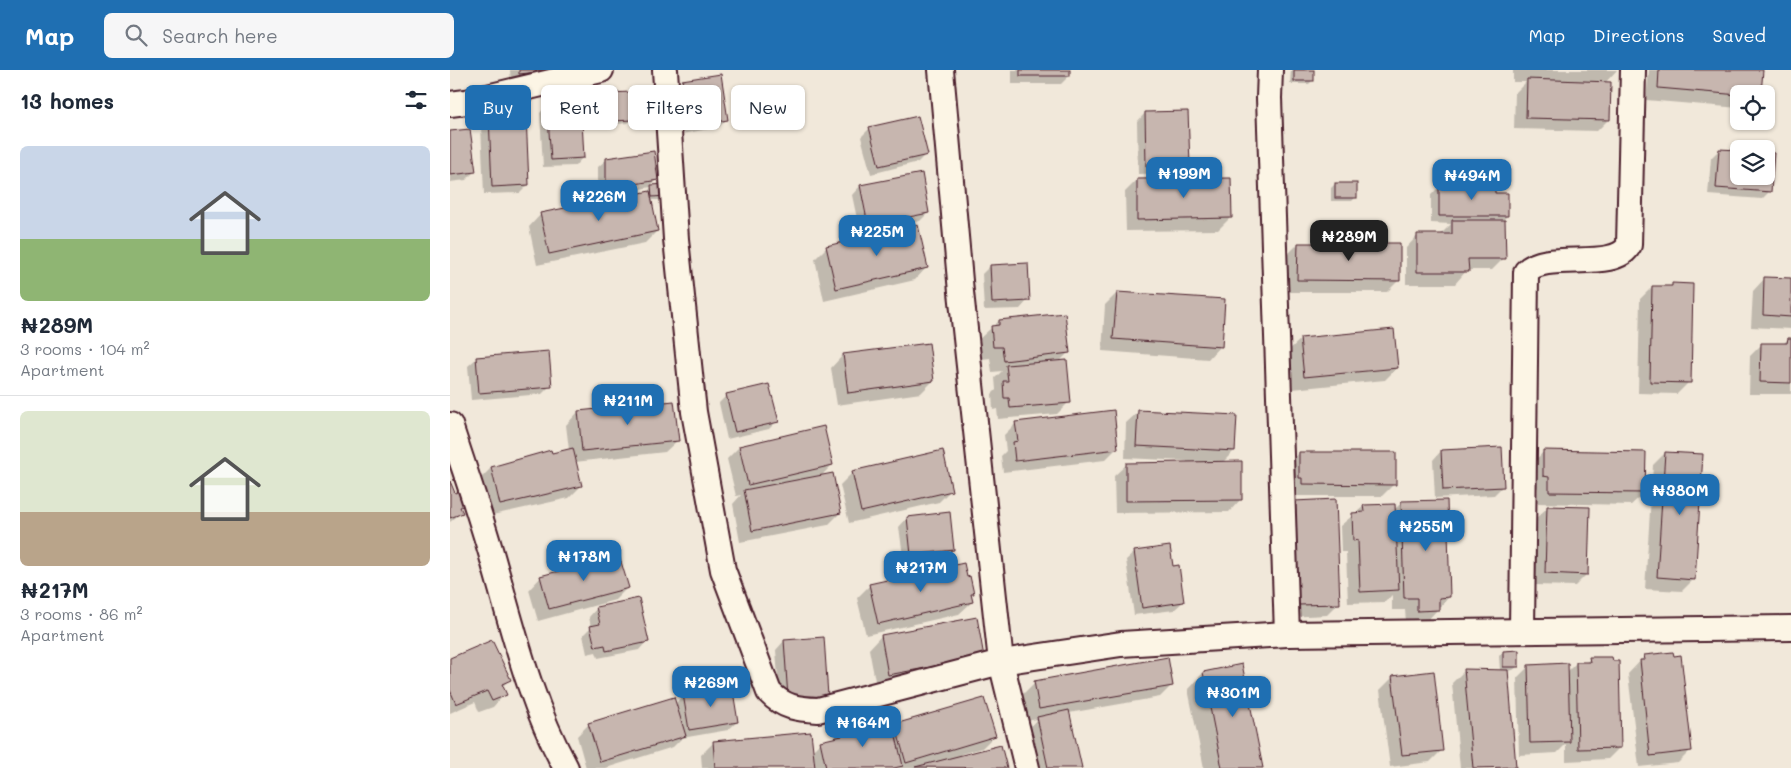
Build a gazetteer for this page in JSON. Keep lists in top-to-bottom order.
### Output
{
  "page": {
    "header": "Map",
    "search": "Search here",
    "nav": ["Map", "Directions", "Saved"],
    "heading": "13 homes",
    "chip": [
      "Buy",
      "Rent",
      "Filters",
      "New"
    ],
    "list": [
      {
        "name": "₦289M",
        "note": "3 rooms · 104 m² · Apartment"
      },
      {
        "name": "₦217M",
        "note": "3 rooms · 86 m² · Apartment"
      }
    ],
    "price": [
      "₦199M",
      "₦494M",
      "₦226M",
      "₦225M",
      "₦289M",
      "₦211M",
      "₦380M",
      "₦255M",
      "₦178M",
      "₦217M",
      "₦269M",
      "₦301M",
      "₦164M"
    ]
  }
}
